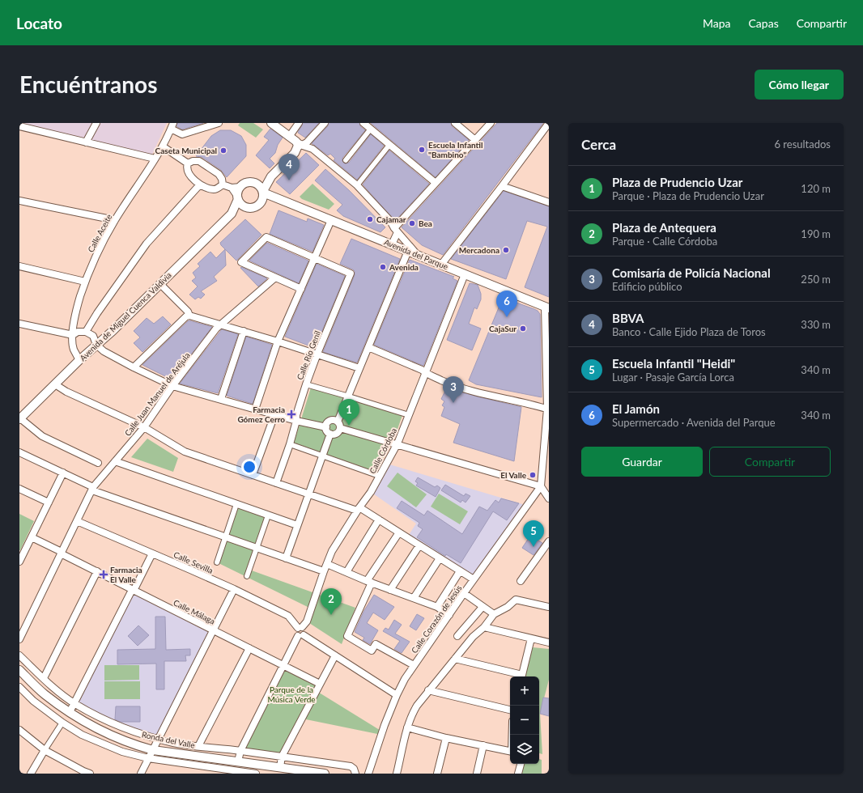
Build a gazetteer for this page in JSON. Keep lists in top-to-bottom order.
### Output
{
  "streets": {
    "street": [
      "Calle Aceite",
      "Avenida del Parque",
      "Avenida de Miguel Cuenca Valdivia",
      "Calle Río Genil",
      "Calle Juan Manuel de Aréjula",
      "Calle Córdoba",
      "Calle Sevilla",
      "Calle Málaga",
      "Calle Corazón de Jesús",
      "Ronda del Valle"
    ]
  },
  "crossings": [
    ["Calle Aceite", "Avenida de Miguel Cuenca Valdivia"],
    ["Avenida del Parque", "Avenida de Miguel Cuenca Valdivia"],
    ["Avenida del Parque", "Calle Córdoba"],
    ["Calle Juan Manuel de Aréjula", "Calle Sevilla"],
    ["Calle Juan Manuel de Aréjula", "Calle Málaga"],
    ["Calle Córdoba", "Calle Sevilla"]
  ],
  "parks": ["Parque de la Música Verde"],
  "places": {
    "other": [
      "Escuela Infantil \"Bambino\"",
      "Caseta Municipal",
      "Cajamar",
      "Bea",
      "Mercadona",
      "Avenida",
      "CajaSur",
      "El Valle"
    ],
    "health": ["Farmacia Gómez Cerro", "Farmacia El Valle"]
  },
  "page": {
    "header": "Locato",
    "nav": ["Mapa", "Capas", "Compartir"],
    "buttons": [
      "Cómo llegar",
      ["Guardar", "Compartir"]
    ],
    "title": "Encuéntranos",
    "heading": ["Cerca", "6 resultados"],
    "pins": [
      "4",
      "6",
      "3",
      "1",
      "5",
      "2"
    ],
    "list": [
      {
        "mark": "1",
        "name": "Plaza de Prudencio Uzar",
        "note": "Parque · Plaza de Prudencio Uzar",
        "value": "120 m"
      },
      {
        "mark": "2",
        "name": "Plaza de Antequera",
        "note": "Parque · Calle Córdoba",
        "value": "190 m"
      },
      {
        "mark": "3",
        "name": "Comisaría de Policía Nacional",
        "note": "Edificio público",
        "value": "250 m"
      },
      {
        "mark": "4",
        "name": "BBVA",
        "note": "Banco · Calle Ejido Plaza de Toros",
        "value": "330 m"
      },
      {
        "mark": "5",
        "name": "Escuela Infantil \"Heidi\"",
        "note": "Lugar · Pasaje García Lorca",
        "value": "340 m"
      },
      {
        "mark": "6",
        "name": "El Jamón",
        "note": "Supermercado · Avenida del Parque",
        "value": "340 m"
      }
    ],
    "map_buttons": ["+", "−"]
  }
}
